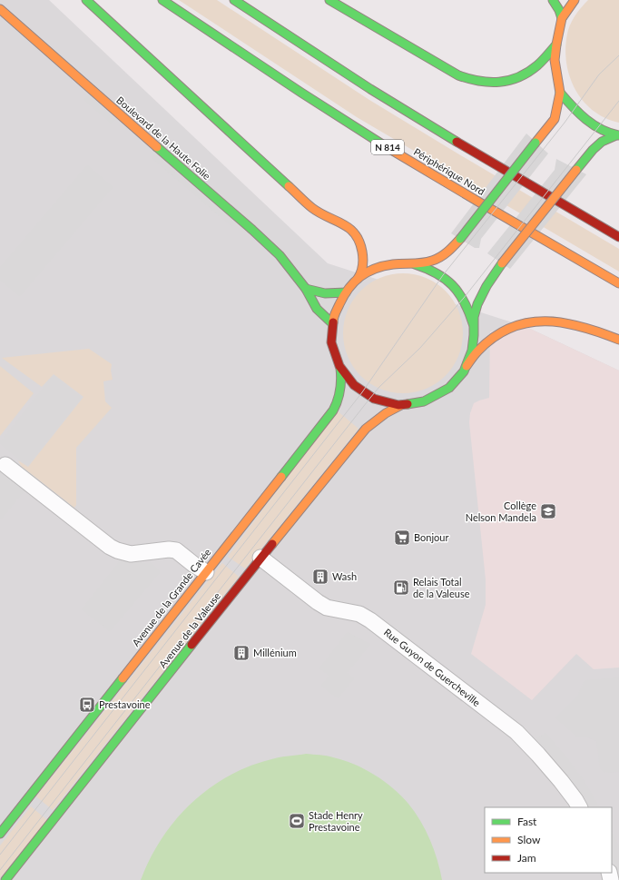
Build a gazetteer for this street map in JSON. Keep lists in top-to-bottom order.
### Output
{
  "streets": {
    "main road": [
      "Boulevard de la Haute Folie",
      "N 814",
      "Périphérique Nord",
      "Avenue de la Grande Cavée",
      "Avenue de la Valeuse"
    ],
    "street": ["Rue Guyon de Guercheville"]
  },
  "crossings": [
    ["Avenue de la Valeuse", "Rue Guyon de Guercheville"]
  ],
  "places": {
    "school or university": ["Collège Nelson Mandela"],
    "supermarket": ["Bonjour"],
    "building": ["Wash", "Millénium"],
    "fuel station": ["Relais Total de la Valeuse"],
    "bus stop": ["Prestavoine"],
    "sports": ["Stade Henry Prestavoine"]
  },
  "legend": ["Fast", "Slow", "Jam"]
}
